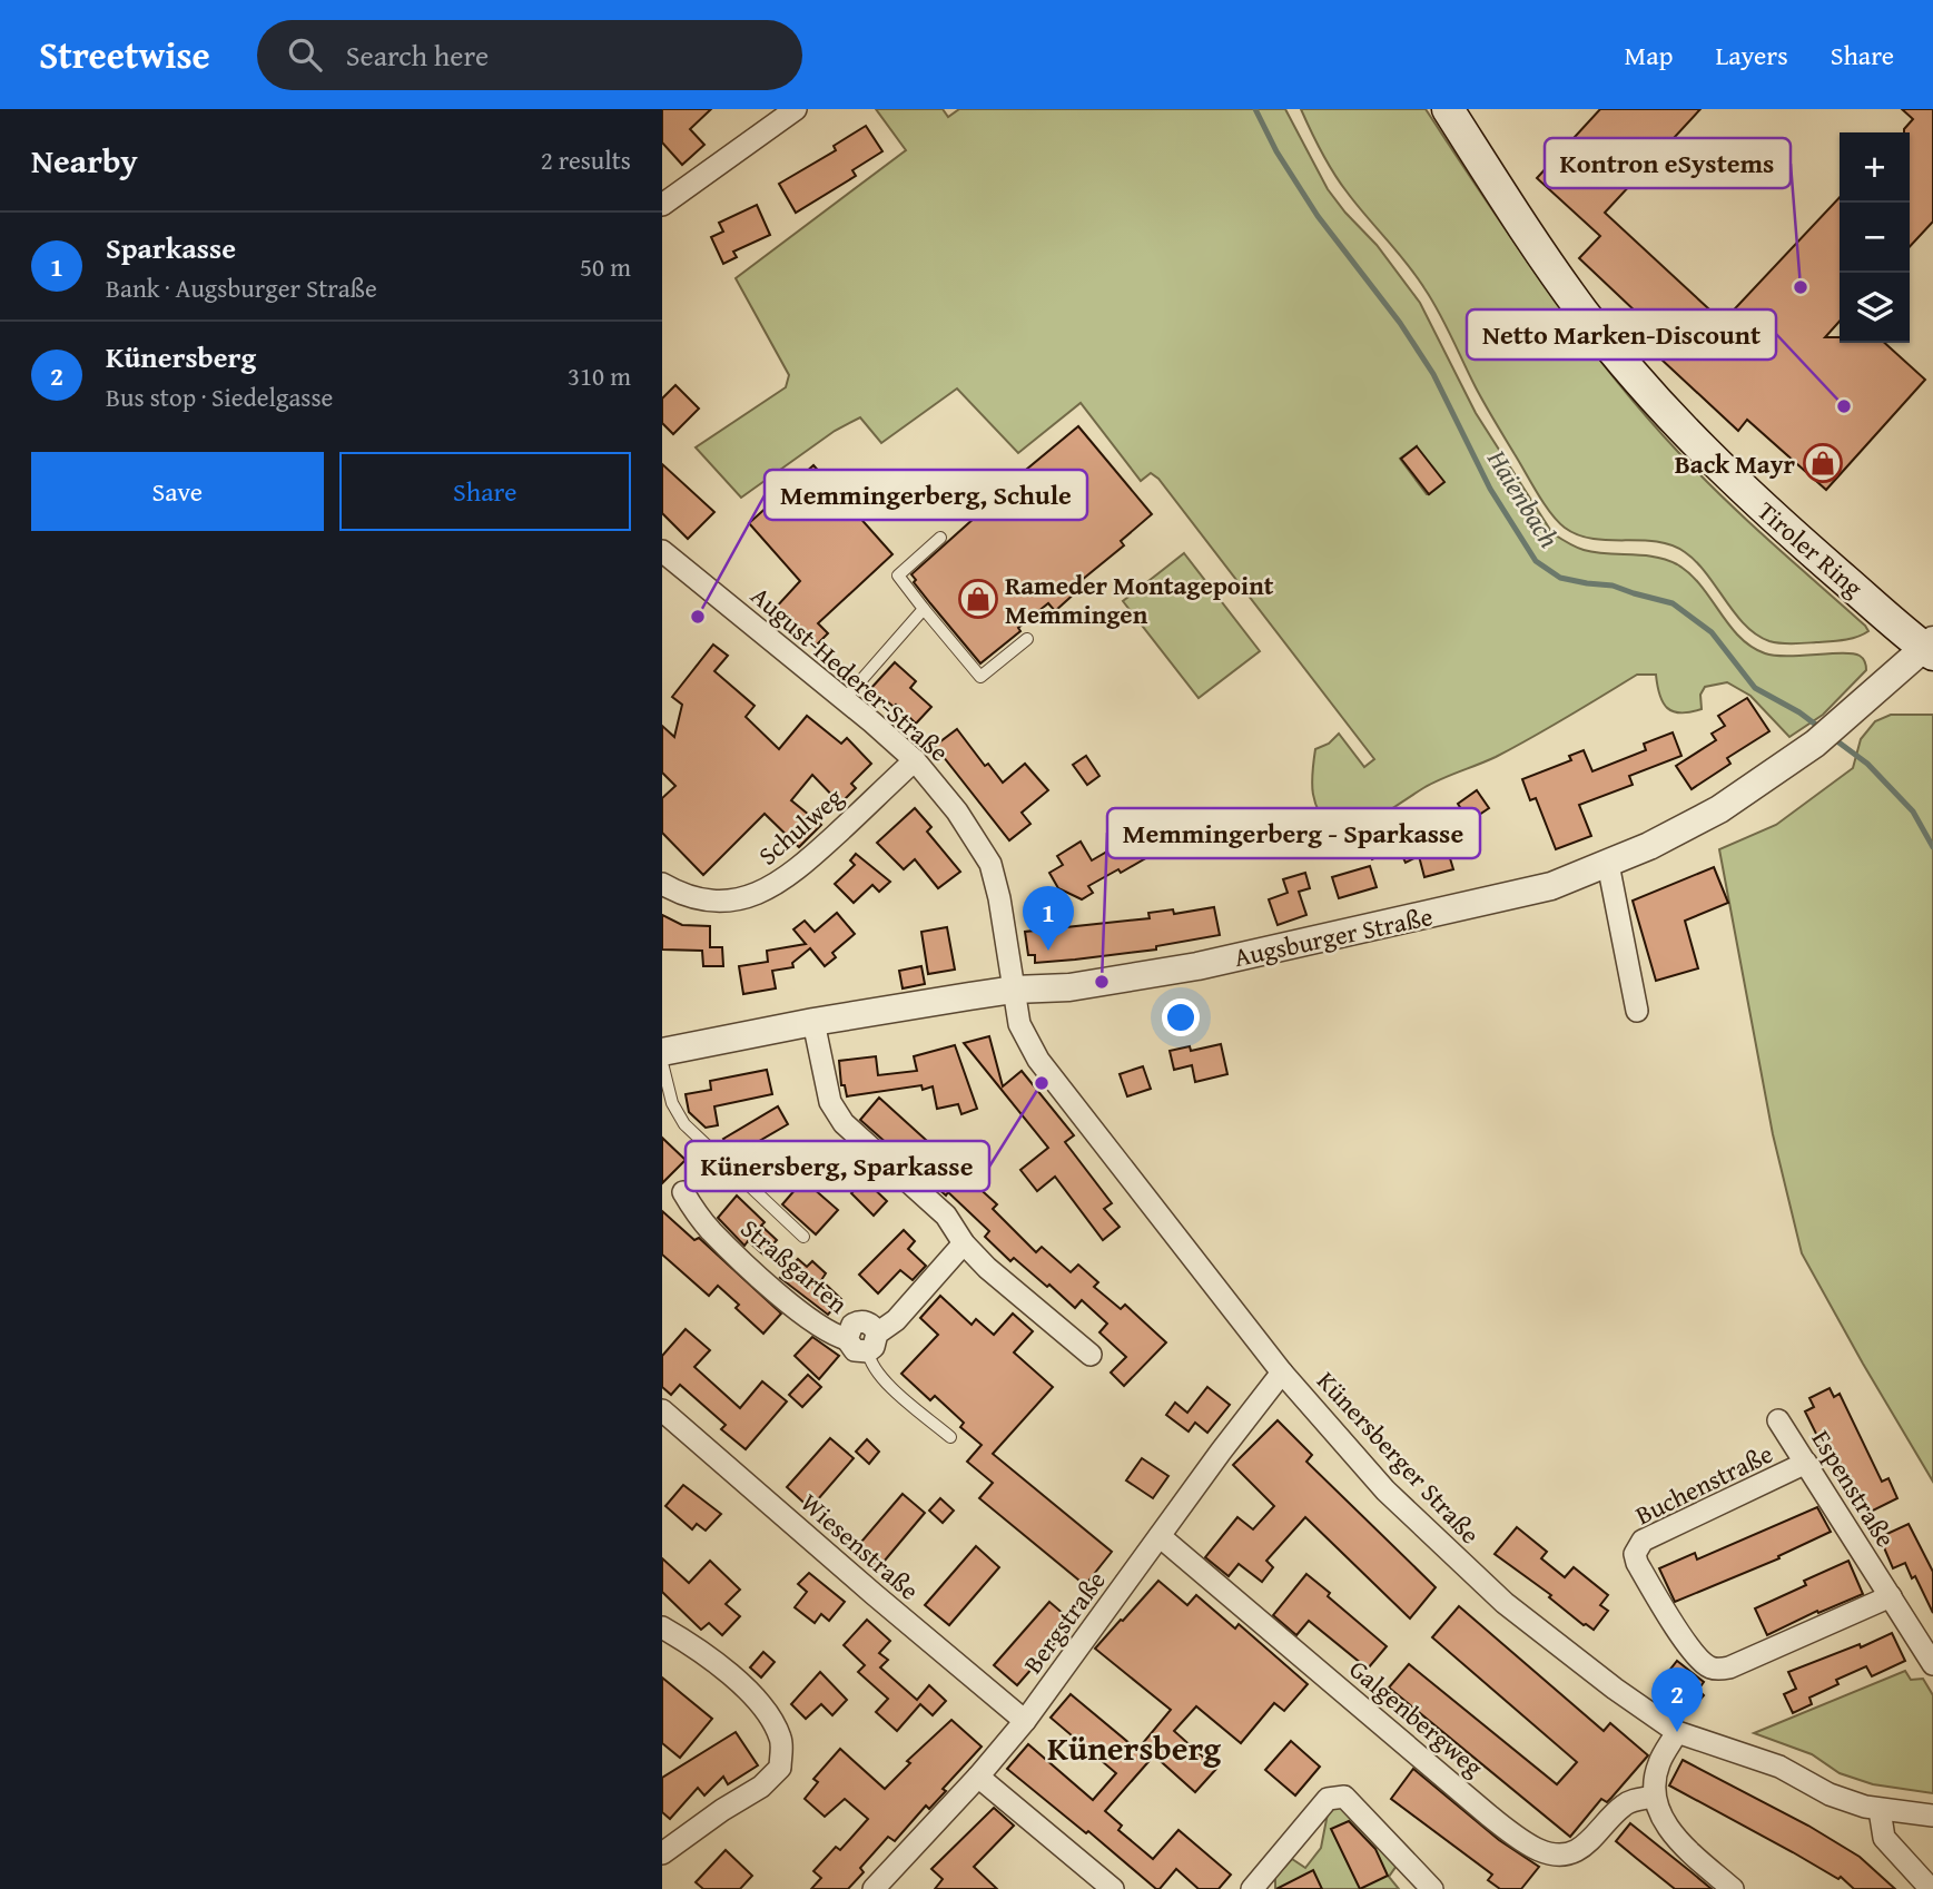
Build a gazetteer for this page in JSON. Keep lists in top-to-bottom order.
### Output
{
  "streets": {
    "main road": ["Tiroler Ring"],
    "street": [
      "August-Hederer-Straße",
      "Schulweg",
      "Augsburger Straße",
      "Straßgarten",
      "Künersberger Straße",
      "Buchenstraße",
      "Espenstraße",
      "Wiesenstraße",
      "Bergstraße",
      "Galgenbergweg"
    ]
  },
  "crossings": [
    ["Tiroler Ring", "Augsburger Straße"],
    ["August-Hederer-Straße", "Schulweg"],
    ["August-Hederer-Straße", "Augsburger Straße"],
    ["August-Hederer-Straße", "Künersberger Straße"],
    ["Augsburger Straße", "Künersberger Straße"],
    ["Künersberger Straße", "Bergstraße"],
    ["Buchenstraße", "Espenstraße"],
    ["Wiesenstraße", "Bergstraße"],
    ["Bergstraße", "Galgenbergweg"]
  ],
  "districts": ["Künersberg"],
  "water": ["Haienbach"],
  "places": {
    "other": [
      "Kontron eSystems",
      "Netto Marken-Discount",
      "Memmingerberg, Schule",
      "Memmingerberg - Sparkasse",
      "Künersberg, Sparkasse"
    ],
    "shop": ["Back Mayr", "Rameder Montagepoint Memmingen"]
  },
  "page": {
    "header": "Streetwise",
    "search": "Search here",
    "nav": ["Map", "Layers", "Share"],
    "heading": ["Nearby", "2 results"],
    "map_buttons": ["+", "−"],
    "list": [
      {
        "mark": "1",
        "name": "Sparkasse",
        "note": "Bank · Augsburger Straße",
        "value": "50 m"
      },
      {
        "mark": "2",
        "name": "Künersberg",
        "note": "Bus stop · Siedelgasse",
        "value": "310 m"
      }
    ],
    "buttons": ["Save", "Share"],
    "pins": ["1", "2"]
  }
}
